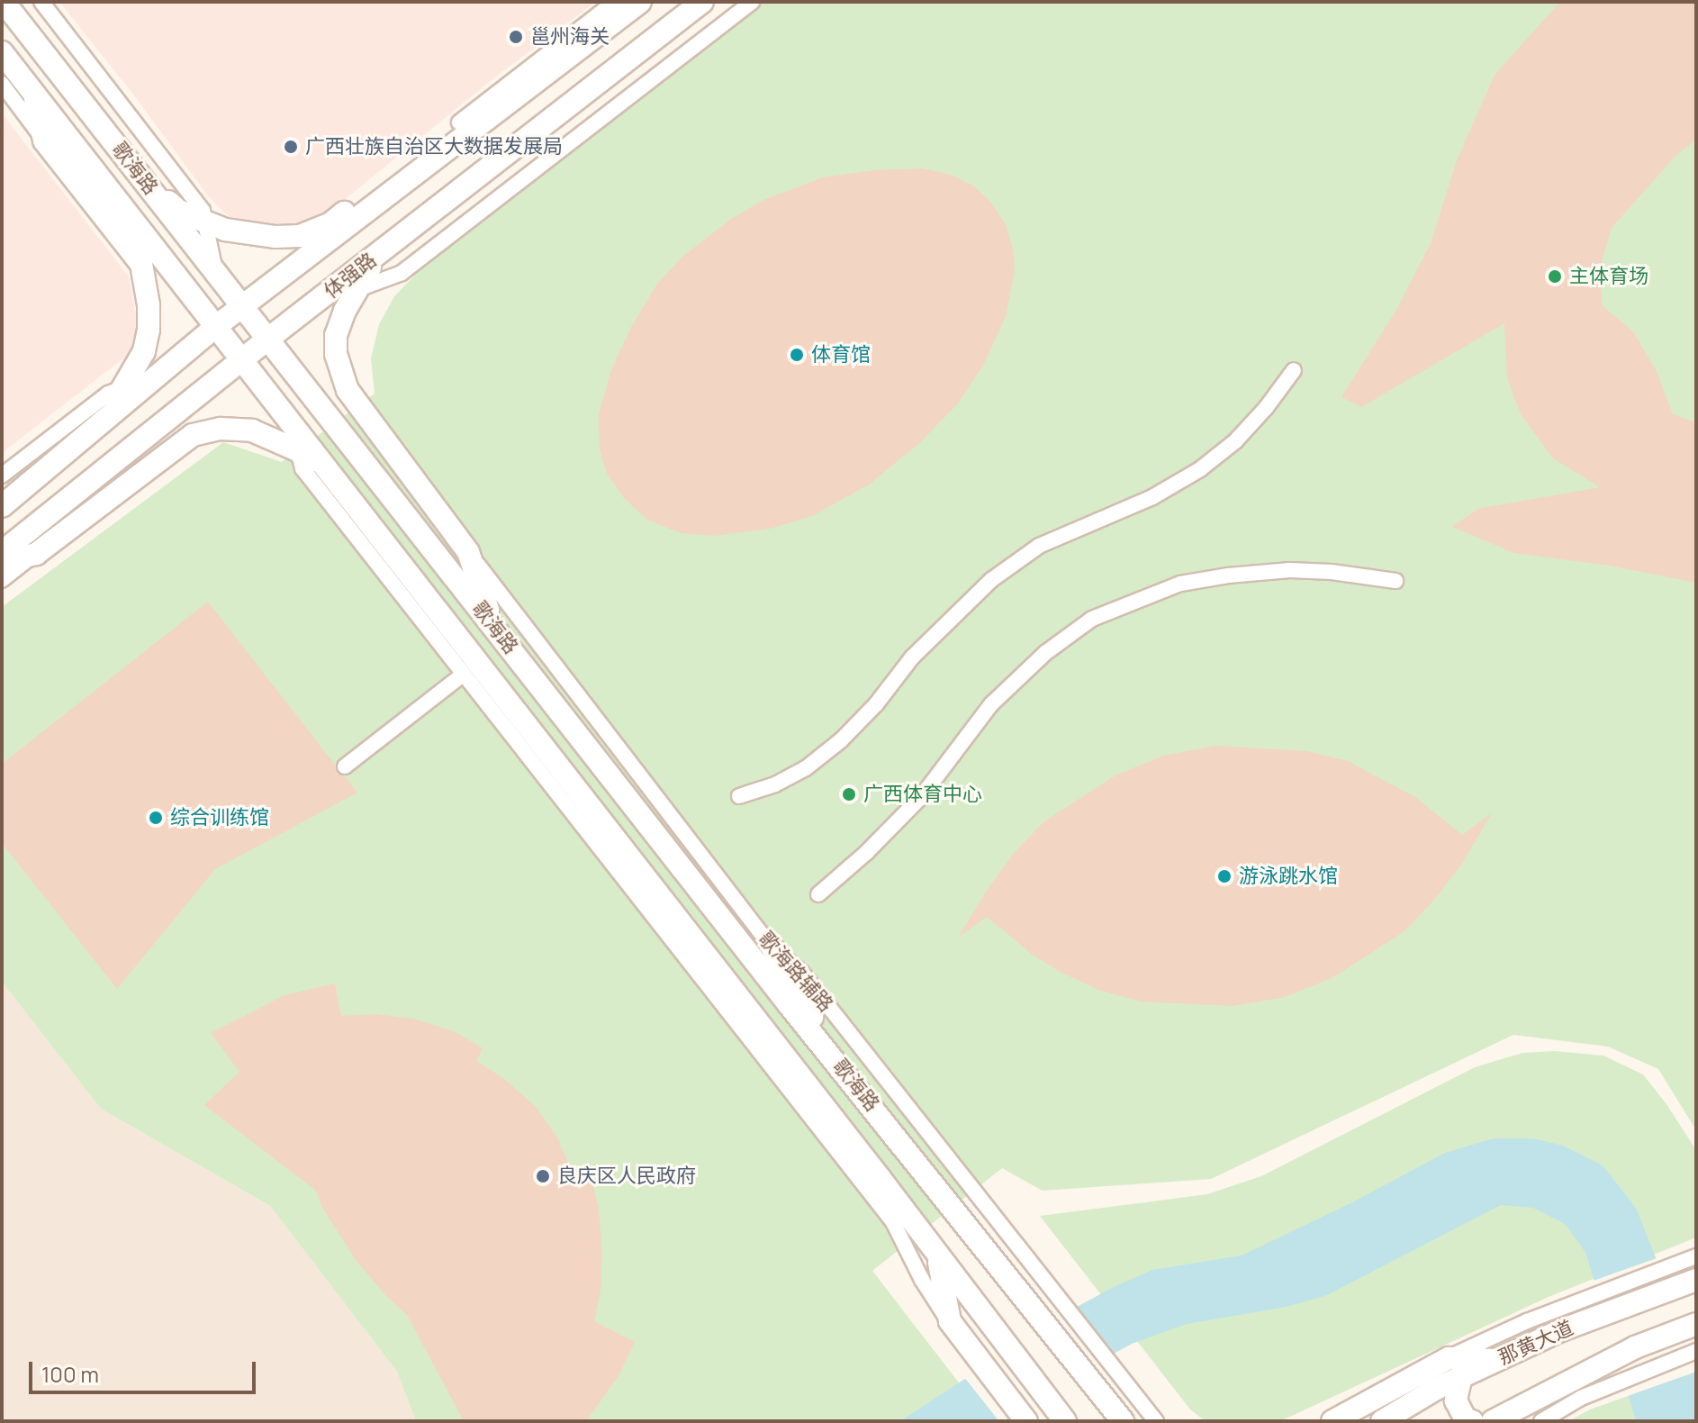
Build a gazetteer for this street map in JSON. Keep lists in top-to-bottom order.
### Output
{
  "streets": {
    "main road": ["歌海路", "体强路", "那黄大道"],
    "street": ["歌海路辅路"]
  },
  "crossings": [
    ["歌海路", "体强路"]
  ],
  "places": [
    "邕州海关",
    "广西壮族自治区大数据发展局",
    "主体育场",
    "体育馆",
    "广西体育中心",
    "综合训练馆",
    "游泳跳水馆",
    "良庆区人民政府"
  ],
  "scale_bar": "100 m"
}
